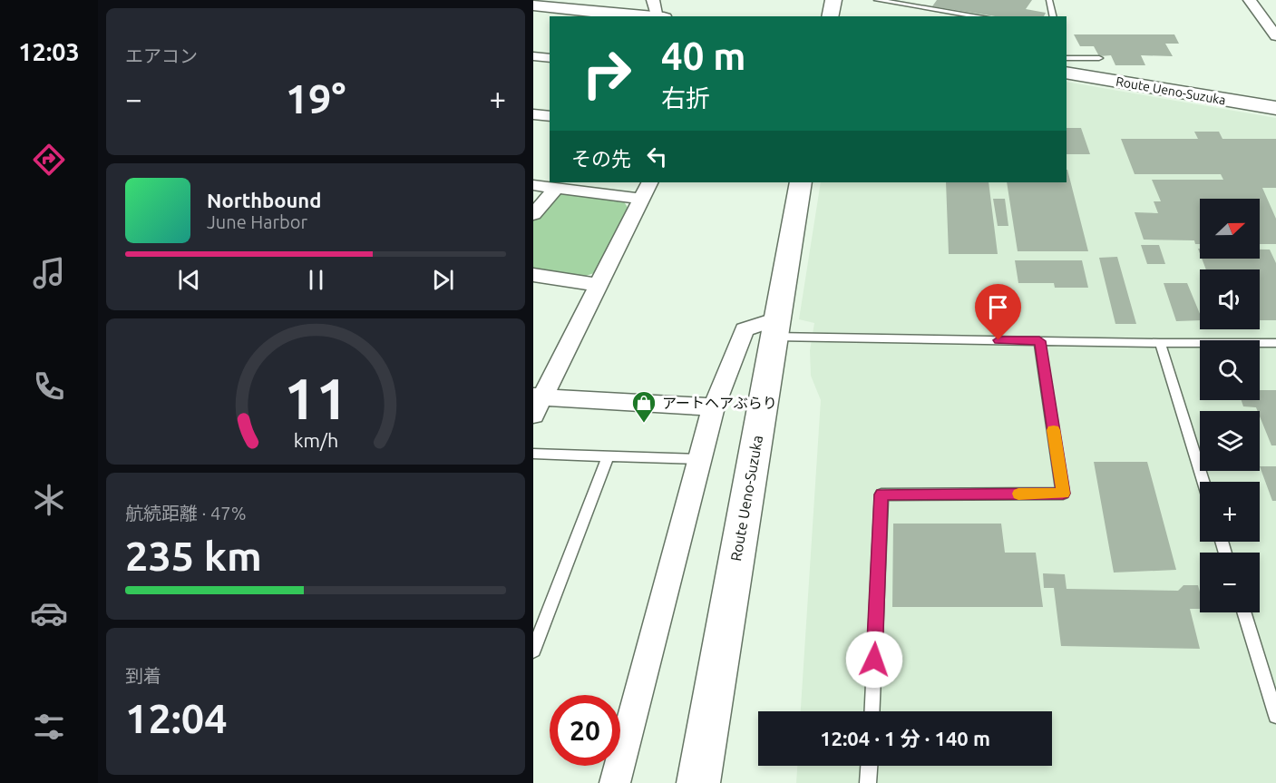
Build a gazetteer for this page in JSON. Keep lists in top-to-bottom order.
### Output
{
  "streets": {
    "main road": ["Route Ueno-Suzuka"]
  },
  "places": {
    "shop": ["アートヘアぶらり"]
  },
  "north": "right",
  "page": {
    "tabs": "12:03",
    "tile": [
      "エアコン",
      ["航続距離 · 47%", "235 km"],
      ["到着", "12:04"]
    ],
    "turn": ["40 m", "右折"],
    "heat": ["−", "19°", "+"],
    "then": "その先",
    "song": ["Northbound", "June Harbor"],
    "map_buttons": ["+", "−"],
    "limit": "20",
    "trip": "12:04 · 1 分 · 140 m",
    "gauge": ["11", "km/h"]
  }
}
